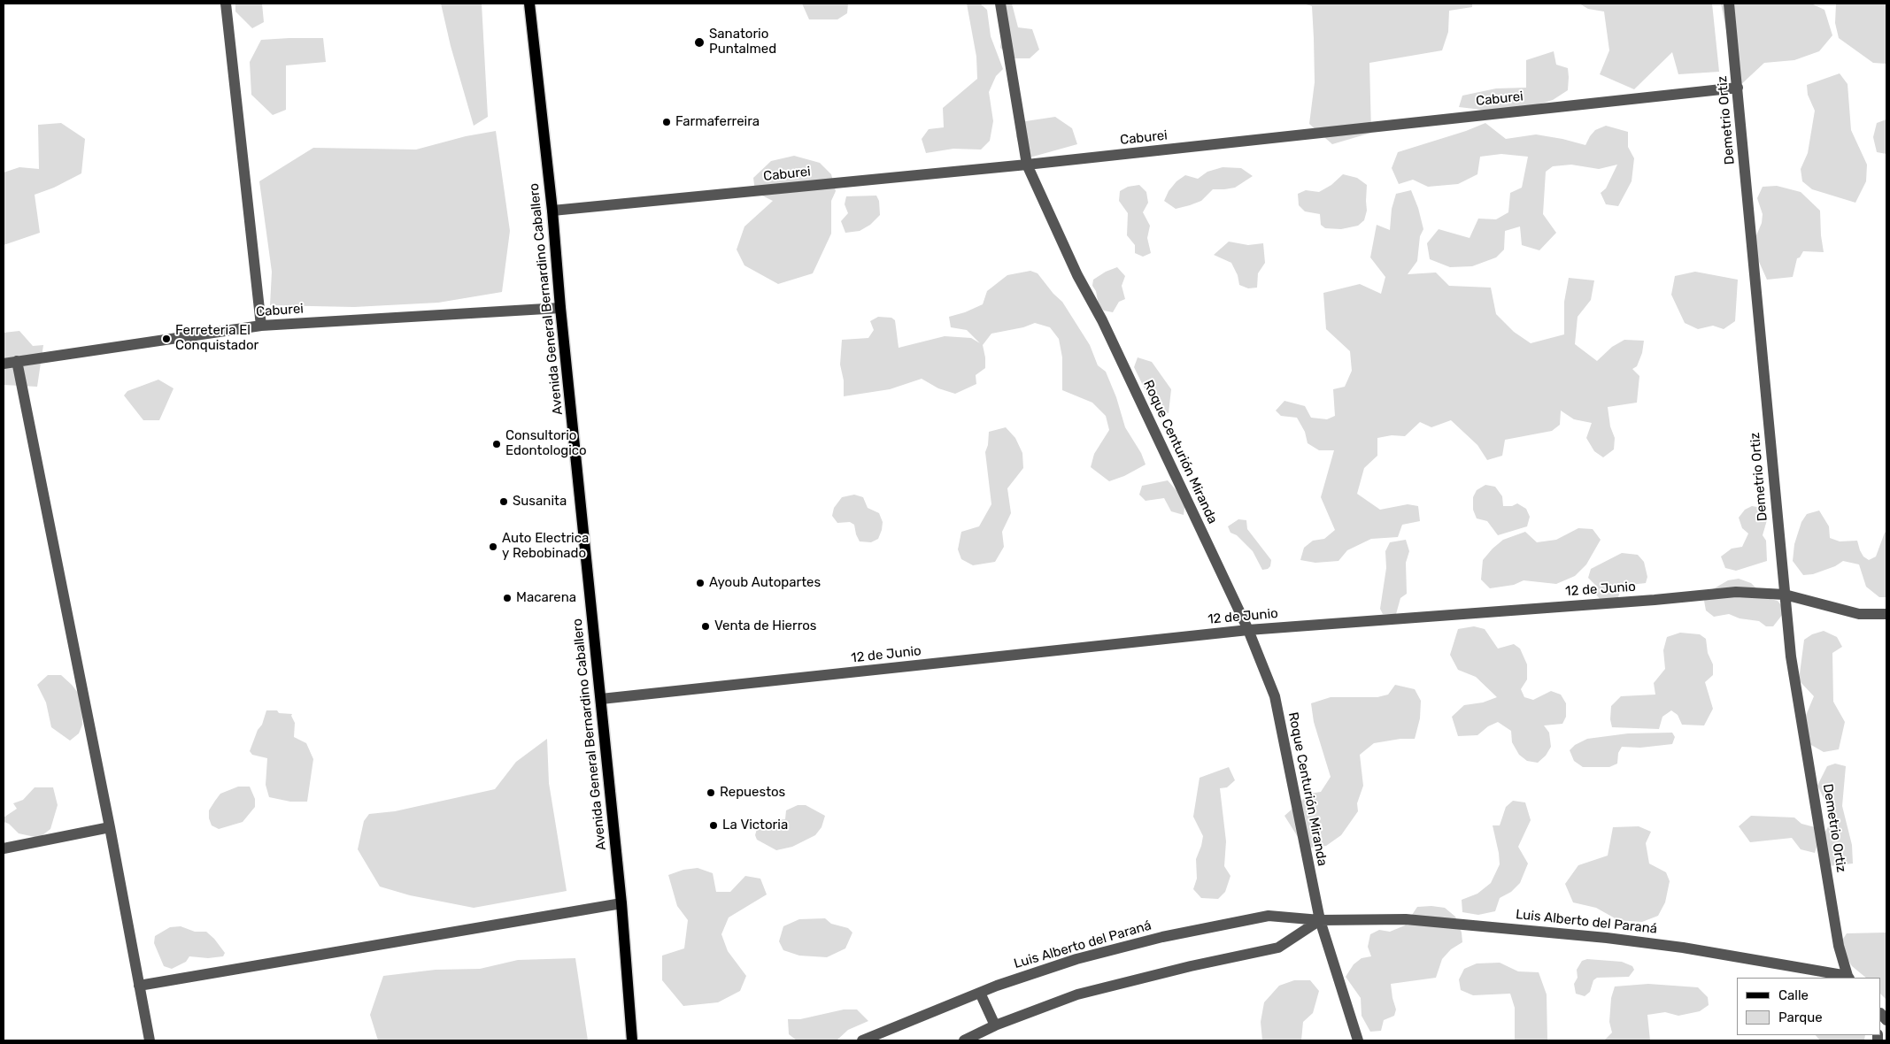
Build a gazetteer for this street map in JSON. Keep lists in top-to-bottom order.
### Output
{
  "streets": {
    "main road": ["Avenida General Bernardino Caballero"],
    "street": [
      "Caburei",
      "Demetrio Ortiz",
      "Roque Centurión Miranda",
      "12 de Junio",
      "Luis Alberto del Paraná"
    ]
  },
  "crossings": [
    ["Caburei", "Demetrio Ortiz"],
    ["Caburei", "Avenida General Bernardino Caballero"],
    ["Caburei", "Roque Centurión Miranda"],
    ["Demetrio Ortiz", "12 de Junio"],
    ["Demetrio Ortiz", "Luis Alberto del Paraná"],
    ["Avenida General Bernardino Caballero", "12 de Junio"],
    ["Roque Centurión Miranda", "12 de Junio"],
    ["Roque Centurión Miranda", "Luis Alberto del Paraná"]
  ],
  "places": [
    "Sanatorio Puntalmed",
    "Farmaferreira",
    "Ferreteria El Conquistador",
    "Consultorio Edontologico",
    "Susanita",
    "Auto Electrica y Rebobinado",
    "Ayoub Autopartes",
    "Macarena",
    "Venta de Hierros",
    "Repuestos",
    "La Victoria"
  ],
  "legend": ["Calle", "Parque"]
}
